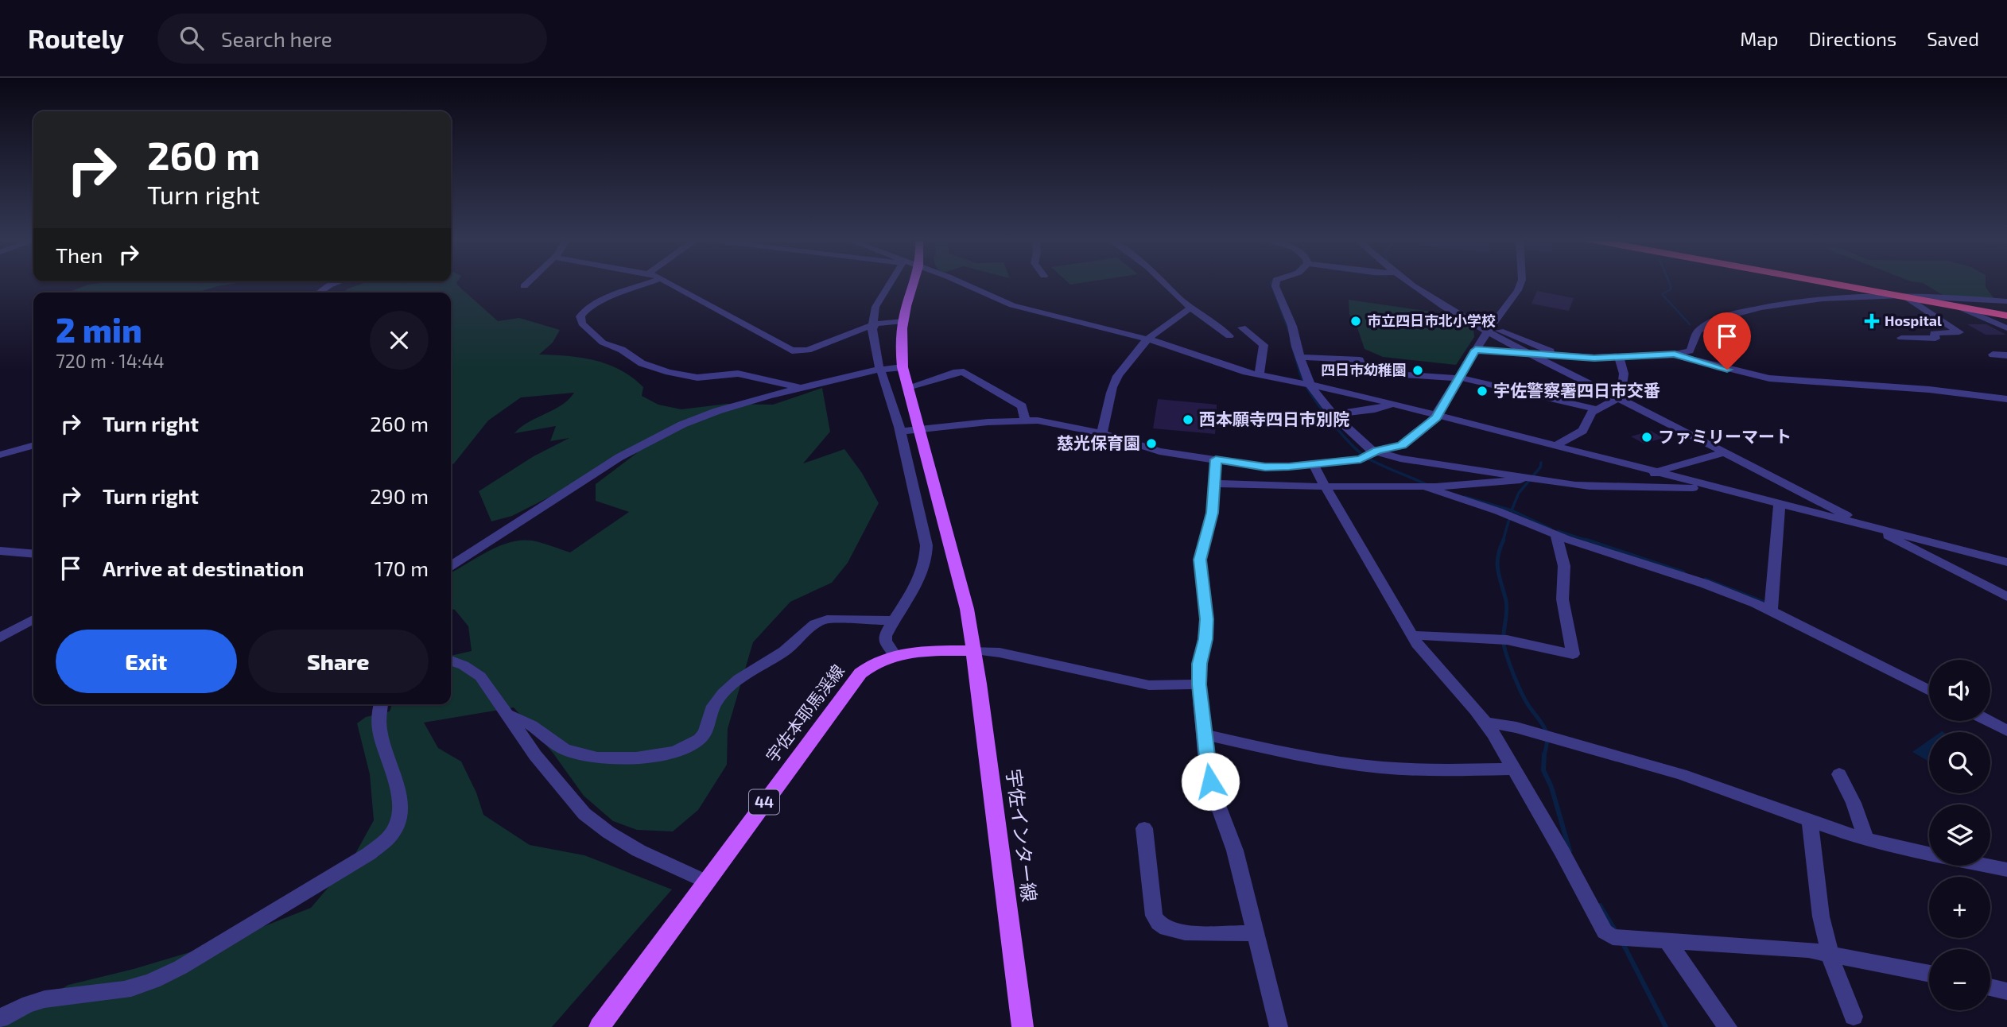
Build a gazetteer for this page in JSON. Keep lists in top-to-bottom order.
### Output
{
  "streets": {
    "main road": ["宇佐本耶馬渓線", "44", "宇佐インター線"]
  },
  "crossings": [
    ["宇佐本耶馬渓線", "宇佐インター線"]
  ],
  "places": {
    "other": [
      "市立四日市北小学校",
      "四日市幼稚園",
      "宇佐警察署四日市交番",
      "西本願寺四日市別院",
      "ファミリーマート",
      "慈光保育園"
    ],
    "health": ["Hospital"]
  },
  "page": {
    "header": "Routely",
    "search": "Search here",
    "nav": ["Map", "Directions", "Saved"],
    "turn": ["260 m", "Turn right"],
    "then": "Then",
    "heading": ["2 min", "720 m · 14:44"],
    "list": [
      {
        "name": "Turn right",
        "value": "260 m"
      },
      {
        "name": "Turn right",
        "value": "290 m"
      },
      {
        "name": "Arrive at destination",
        "value": "170 m"
      }
    ],
    "buttons": ["Exit", "Share"],
    "map_buttons": ["+", "−"]
  }
}
